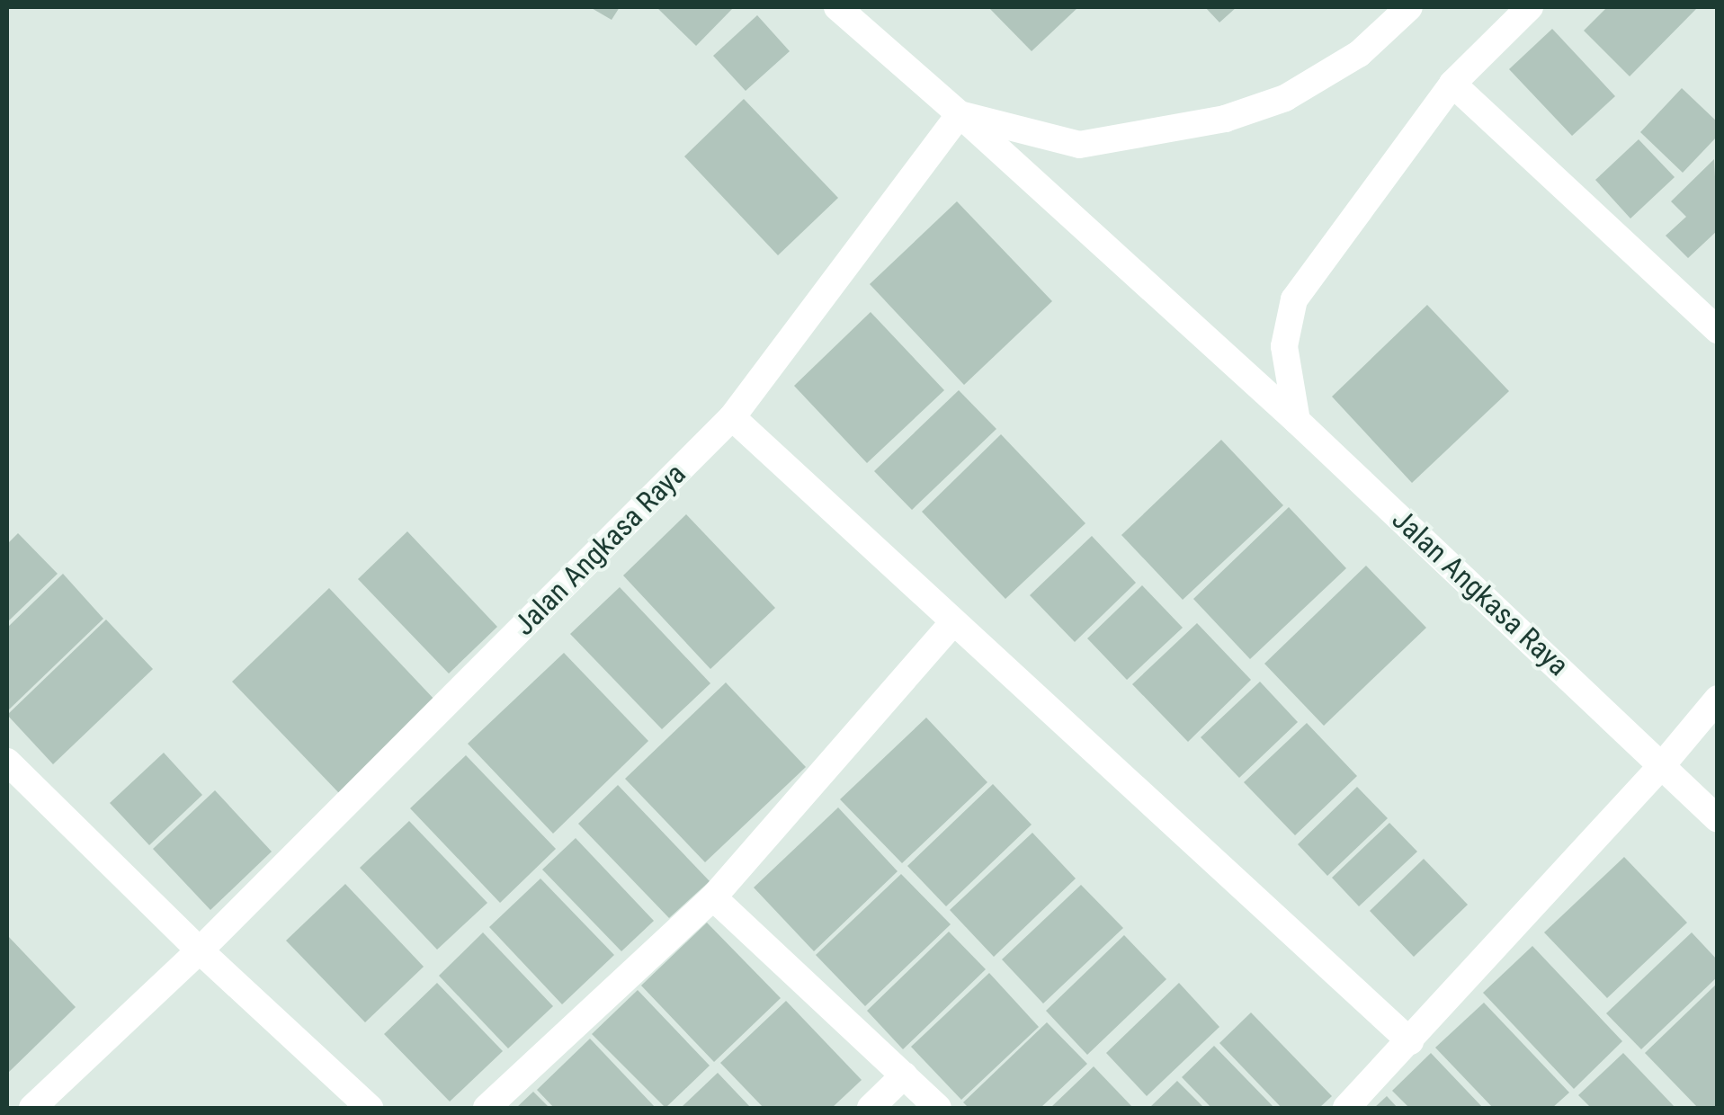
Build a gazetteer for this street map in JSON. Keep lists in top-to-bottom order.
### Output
{
  "streets": {
    "street": ["Jalan Angkasa Raya"]
  }
}
